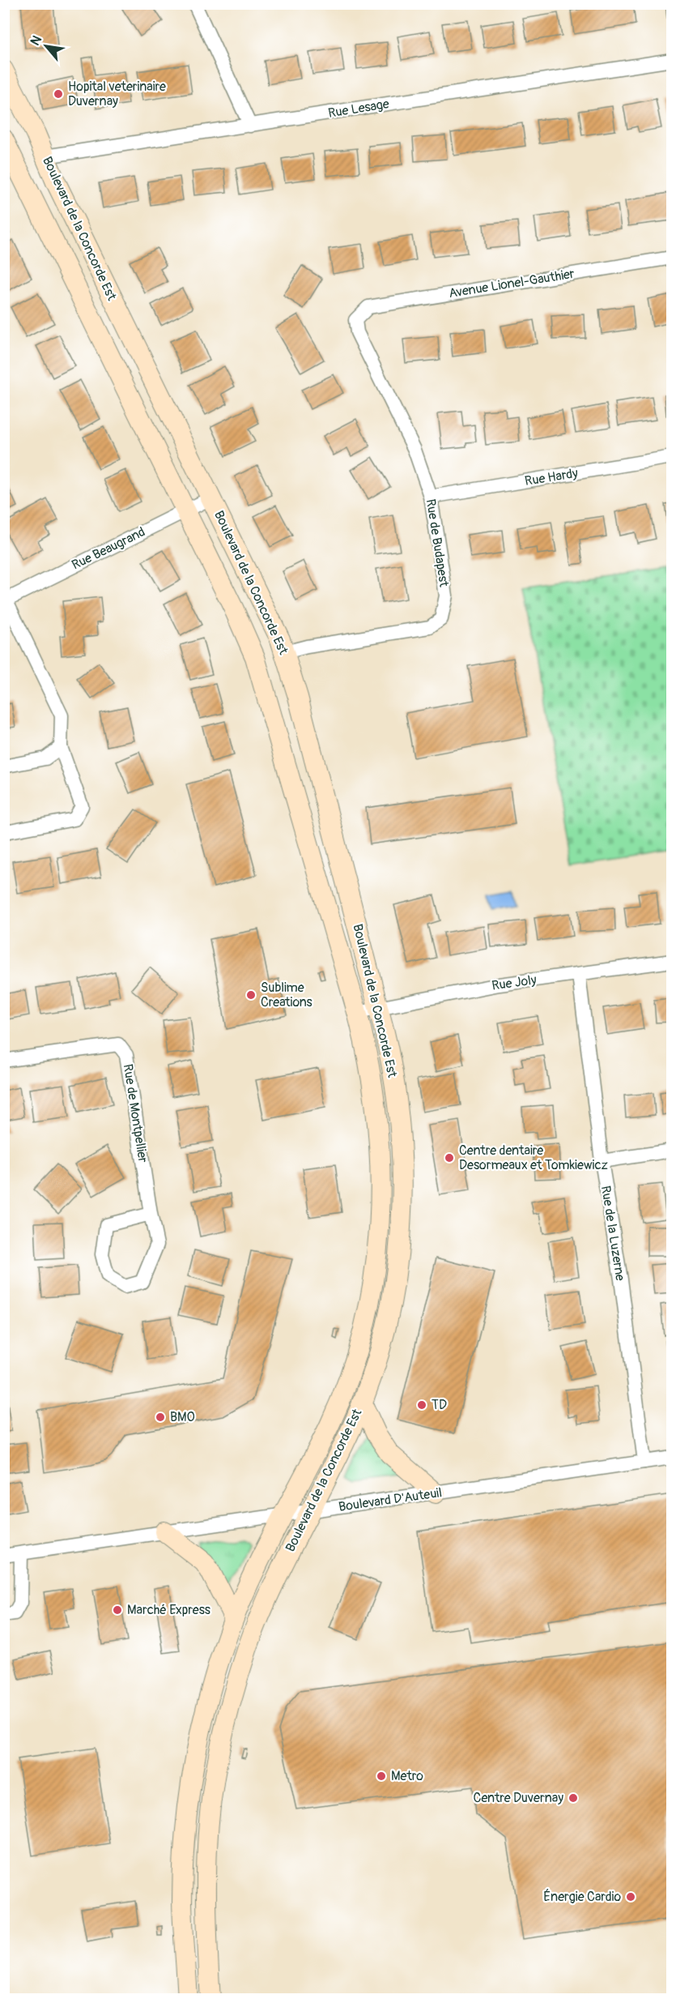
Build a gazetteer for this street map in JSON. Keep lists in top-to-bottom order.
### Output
{
  "streets": {
    "street": [
      "Rue Lesage",
      "Boulevard de la Concorde Est",
      "Avenue Lionel-Gauthier",
      "Rue Hardy",
      "Rue de Budapest",
      "Rue Beaugrand",
      "Rue Joly",
      "Rue de Montpellier",
      "Rue de la Luzerne",
      "Boulevard D'Auteuil"
    ]
  },
  "crossings": [
    ["Rue Lesage", "Boulevard de la Concorde Est"],
    ["Boulevard de la Concorde Est", "Rue de Budapest"],
    ["Boulevard de la Concorde Est", "Rue Beaugrand"],
    ["Boulevard de la Concorde Est", "Rue Joly"],
    ["Boulevard de la Concorde Est", "Boulevard D'Auteuil"],
    ["Avenue Lionel-Gauthier", "Rue de Budapest"],
    ["Rue Hardy", "Rue de Budapest"],
    ["Rue Joly", "Rue de la Luzerne"],
    ["Rue de la Luzerne", "Boulevard D'Auteuil"]
  ],
  "places": [
    "Hopital veterinaire Duvernay",
    "Sublime Creations",
    "Centre dentaire Desormeaux et Tomkiewicz",
    "TD",
    "BMO",
    "Marché Express",
    "Metro",
    "Centre Duvernay",
    "Énergie Cardio"
  ],
  "north": "top left"
}
